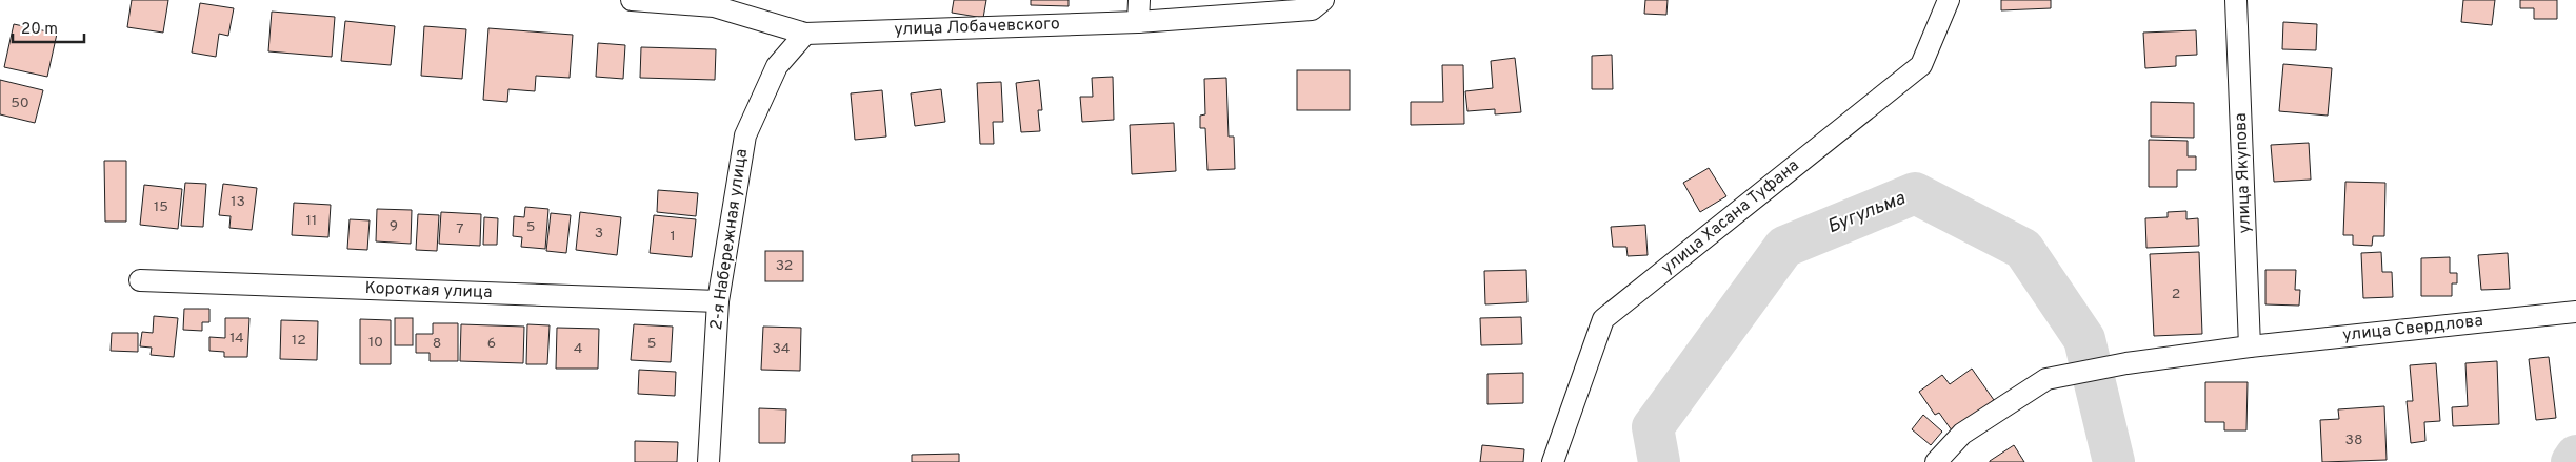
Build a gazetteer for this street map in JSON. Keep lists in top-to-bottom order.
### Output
{
  "streets": {
    "street": [
      "улица Лобачевского",
      "улица Якупова",
      "улица Хасана Туфана",
      "2-я Набережная улица",
      "Короткая улица",
      "улица Свердлова"
    ]
  },
  "crossings": [
    ["улица Лобачевского", "2-я Набережная улица"],
    ["улица Якупова", "улица Свердлова"],
    ["2-я Набережная улица", "Короткая улица"]
  ],
  "water": ["Бугульма"],
  "house_numbers": [
    "50",
    "13",
    "15",
    "11",
    "9",
    "5",
    "7",
    "3",
    "1",
    "32",
    "2",
    "14",
    "12",
    "10",
    "8",
    "6",
    "5",
    "4",
    "34",
    "38"
  ],
  "scale_bar": "20 m"
}
